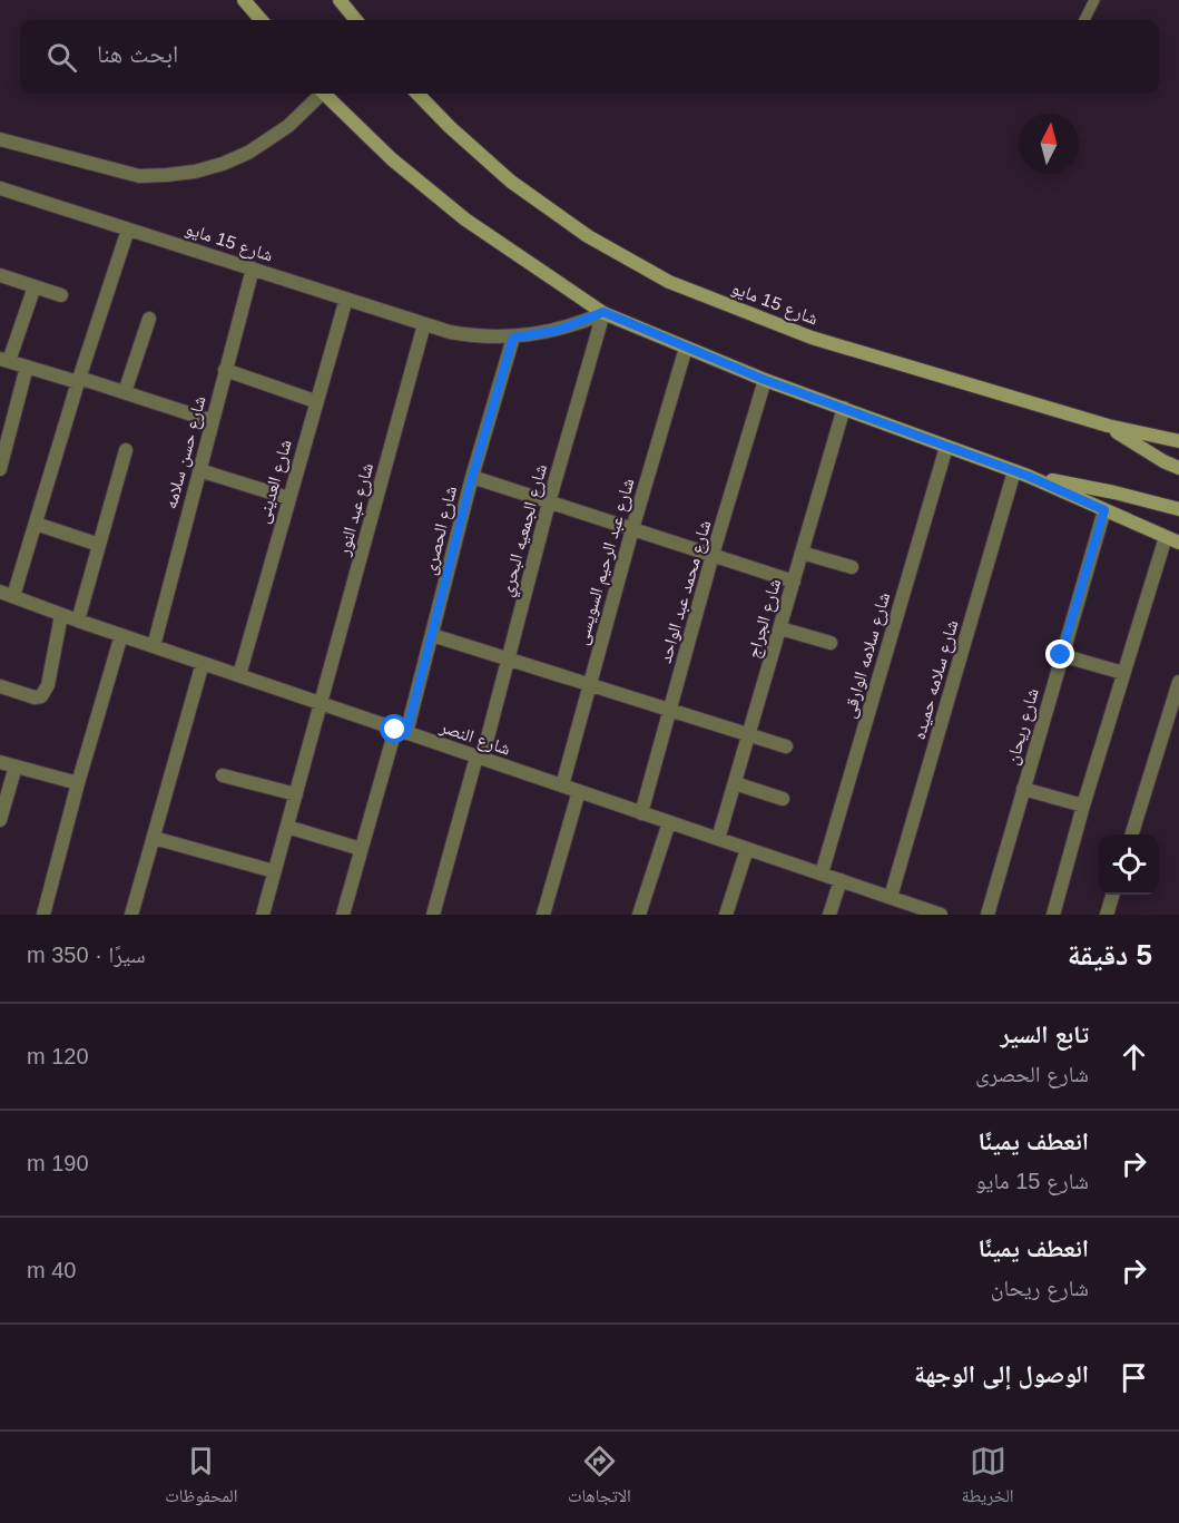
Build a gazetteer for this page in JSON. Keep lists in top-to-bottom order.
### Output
{
  "streets": {
    "main road": ["شارع 15 مايو"],
    "street": [
      "شارع حسن سلامه",
      "شارع العدينى",
      "شارع عبد النور",
      "شارع الحصرى",
      "شارع الجمعيه البحري",
      "شارع عبد الرحيم السويسى",
      "شارع محمد عبد الواحد",
      "شارع الجراج",
      "شارع سلامه الوارقى",
      "شارع سلامه حميده",
      "شارع ريحان",
      "شارع النصر"
    ]
  },
  "crossings": [
    ["شارع 15 مايو", "شارع حسن سلامه"],
    ["شارع 15 مايو", "شارع العدينى"],
    ["شارع 15 مايو", "شارع عبد النور"],
    ["شارع 15 مايو", "شارع الحصرى"],
    ["شارع 15 مايو", "شارع الجمعيه البحري"],
    ["شارع حسن سلامه", "شارع النصر"],
    ["شارع العدينى", "شارع النصر"],
    ["شارع عبد النور", "شارع النصر"],
    ["شارع الحصرى", "شارع النصر"],
    ["شارع الجمعيه البحري", "شارع النصر"],
    ["شارع عبد الرحيم السويسى", "شارع النصر"],
    ["شارع محمد عبد الواحد", "شارع النصر"],
    ["شارع الجراج", "شارع النصر"],
    ["شارع سلامه الوارقى", "شارع النصر"],
    ["شارع سلامه حميده", "شارع النصر"]
  ],
  "north": "top",
  "page": {
    "search": "ابحث هنا",
    "heading": ["5 دقيقة", "سيرًا · 350 m"],
    "list": [
      ["تابع السير", "شارع الحصرى", "120 m"],
      ["انعطف يمينًا", "شارع 15 مايو", "190 m"],
      ["انعطف يمينًا", "شارع ريحان", "40 m"],
      "الوصول إلى الوجهة"
    ],
    "nav": ["الخريطة", "الاتجاهات", "المحفوظات"]
  }
}
